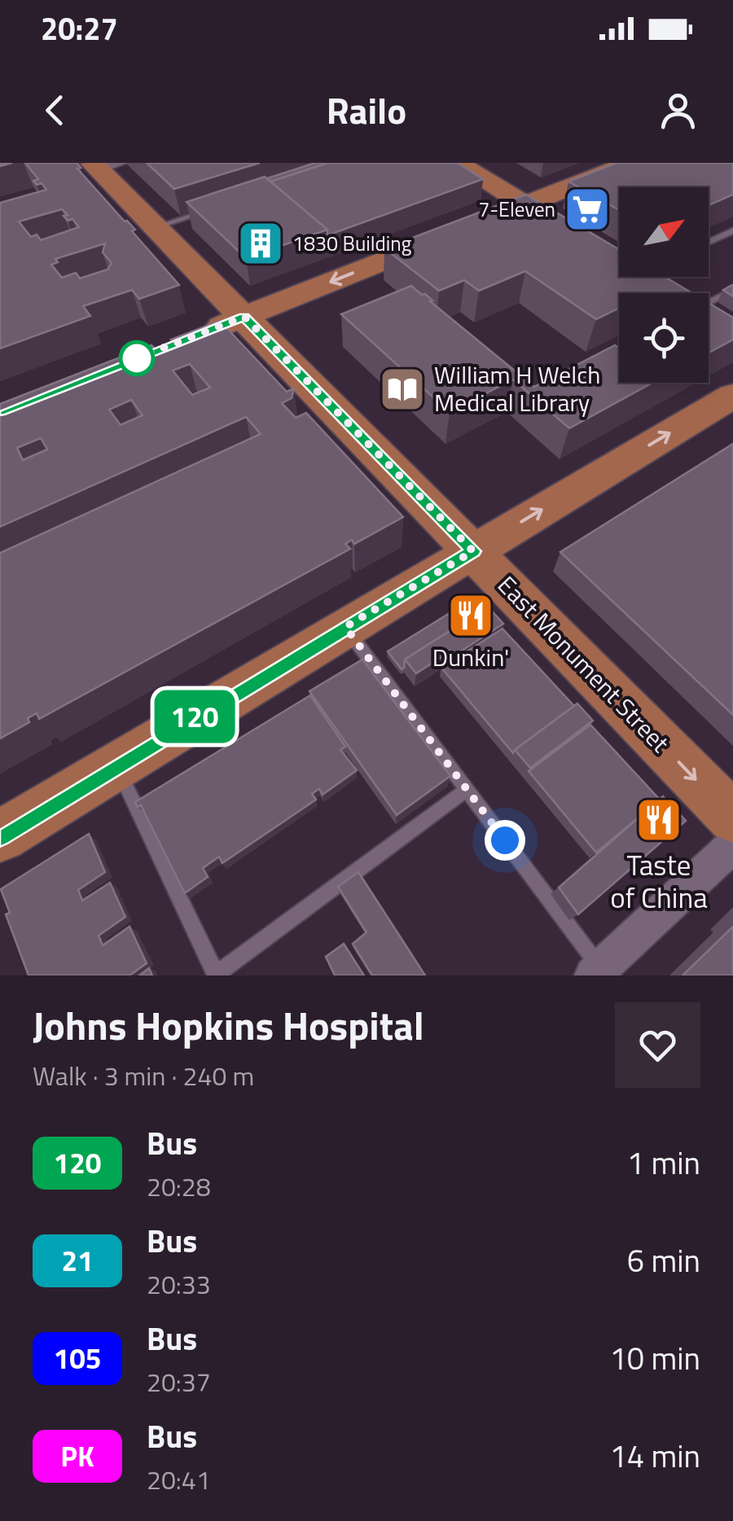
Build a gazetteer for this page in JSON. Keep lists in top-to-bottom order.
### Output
{
  "streets": {
    "main road": ["East Monument Street"]
  },
  "one_way": ["East Monument Street"],
  "places": {
    "supermarket": ["7-Eleven"],
    "building": ["1830 Building"],
    "library": ["William H Welch Medical Library"],
    "restaurant": ["Dunkin'", "Taste of China"]
  },
  "lines": ["bus line 120"],
  "north": "top right",
  "page": {
    "status": "20:27",
    "header": "Railo",
    "on_map": "120",
    "heading": ["Johns Hopkins Hospital", "Walk · 3 min · 240 m"],
    "list": [
      {
        "mark": "120",
        "name": "Bus",
        "note": "20:28",
        "value": "1 min"
      },
      {
        "mark": "21",
        "name": "Bus",
        "note": "20:33",
        "value": "6 min"
      },
      {
        "mark": "105",
        "name": "Bus",
        "note": "20:37",
        "value": "10 min"
      },
      {
        "mark": "PK",
        "name": "Bus",
        "note": "20:41",
        "value": "14 min"
      }
    ]
  }
}
